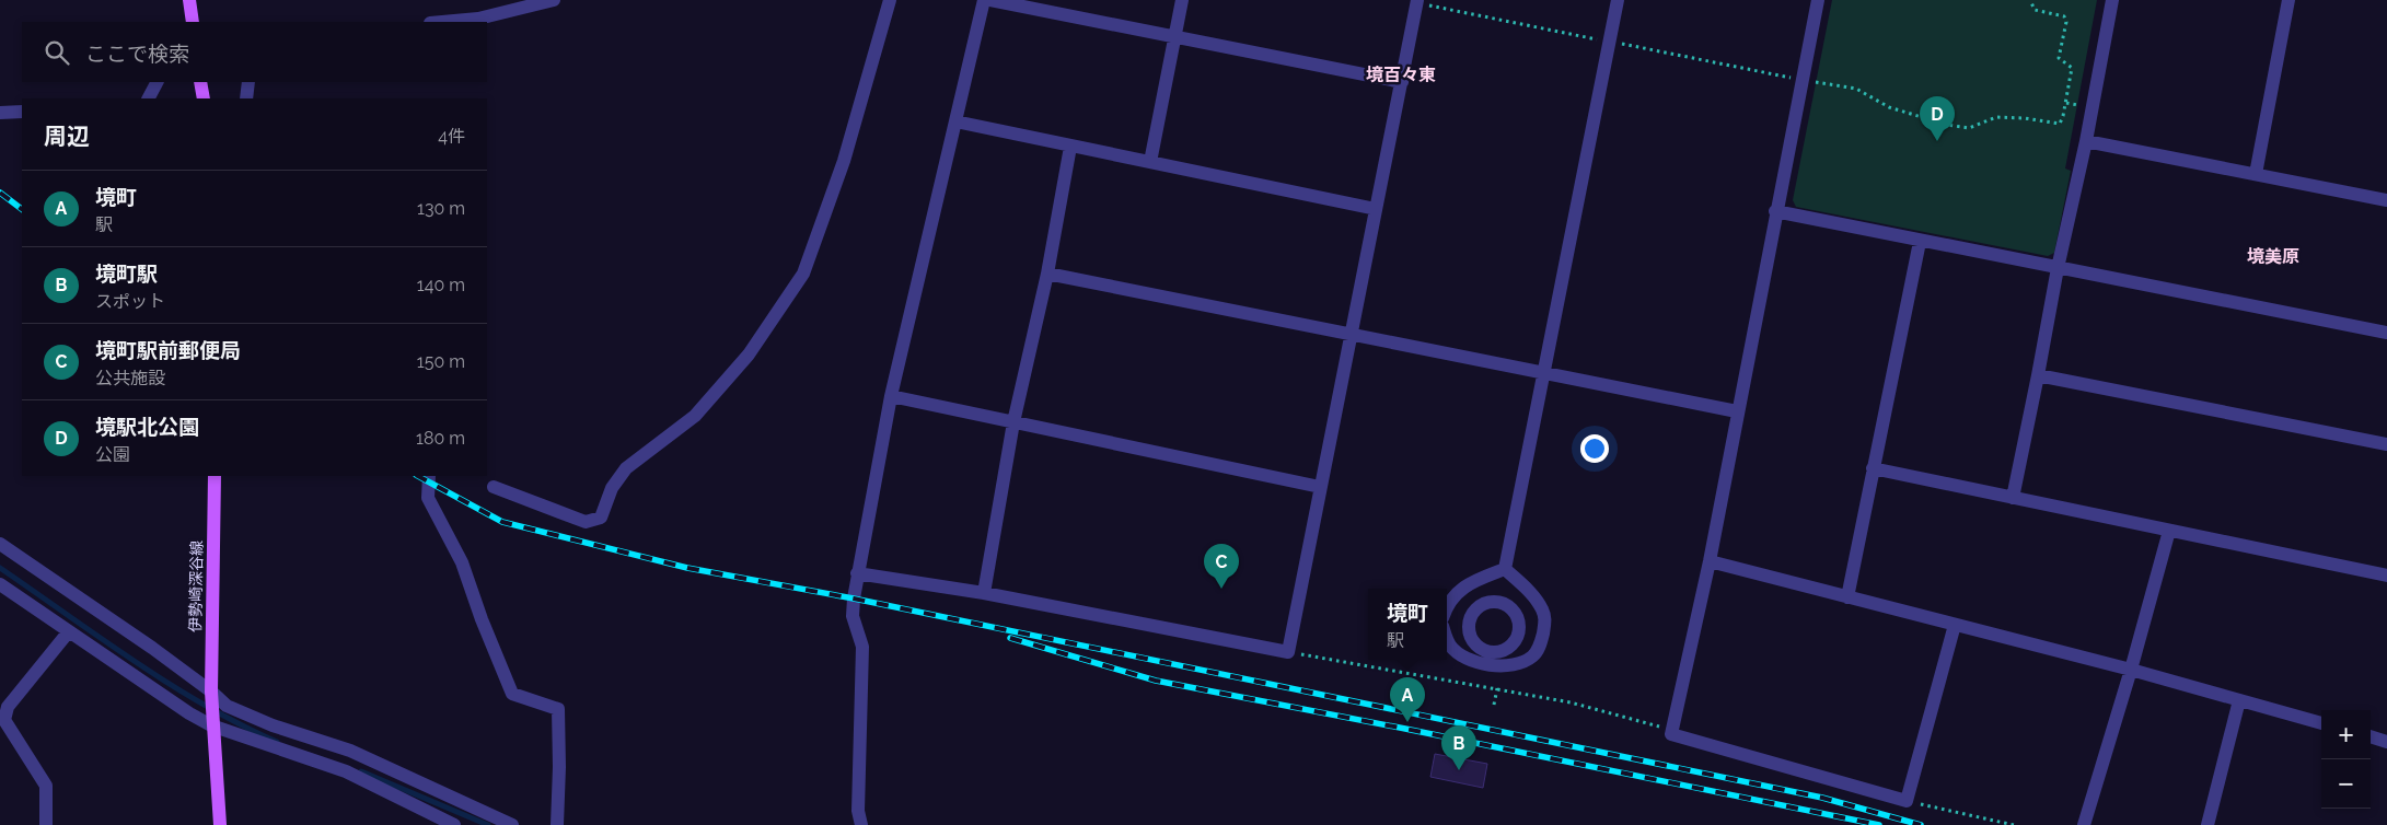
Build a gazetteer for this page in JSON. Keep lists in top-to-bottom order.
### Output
{
  "streets": {
    "main road": ["伊勢崎深谷線"]
  },
  "districts": ["境百々東", "境美原"],
  "page": {
    "search": "ここで検索",
    "pins": [
      "D",
      "C",
      "A",
      "B"
    ],
    "heading": ["周辺", "4件"],
    "list": [
      {
        "mark": "A",
        "name": "境町",
        "note": "駅",
        "value": "130 m"
      },
      {
        "mark": "B",
        "name": "境町駅",
        "note": "スポット",
        "value": "140 m"
      },
      {
        "mark": "C",
        "name": "境町駅前郵便局",
        "note": "公共施設",
        "value": "150 m"
      },
      {
        "mark": "D",
        "name": "境駅北公園",
        "note": "公園",
        "value": "180 m"
      }
    ],
    "popup": ["境町", "駅"],
    "map_buttons": ["+", "−"]
  }
}
